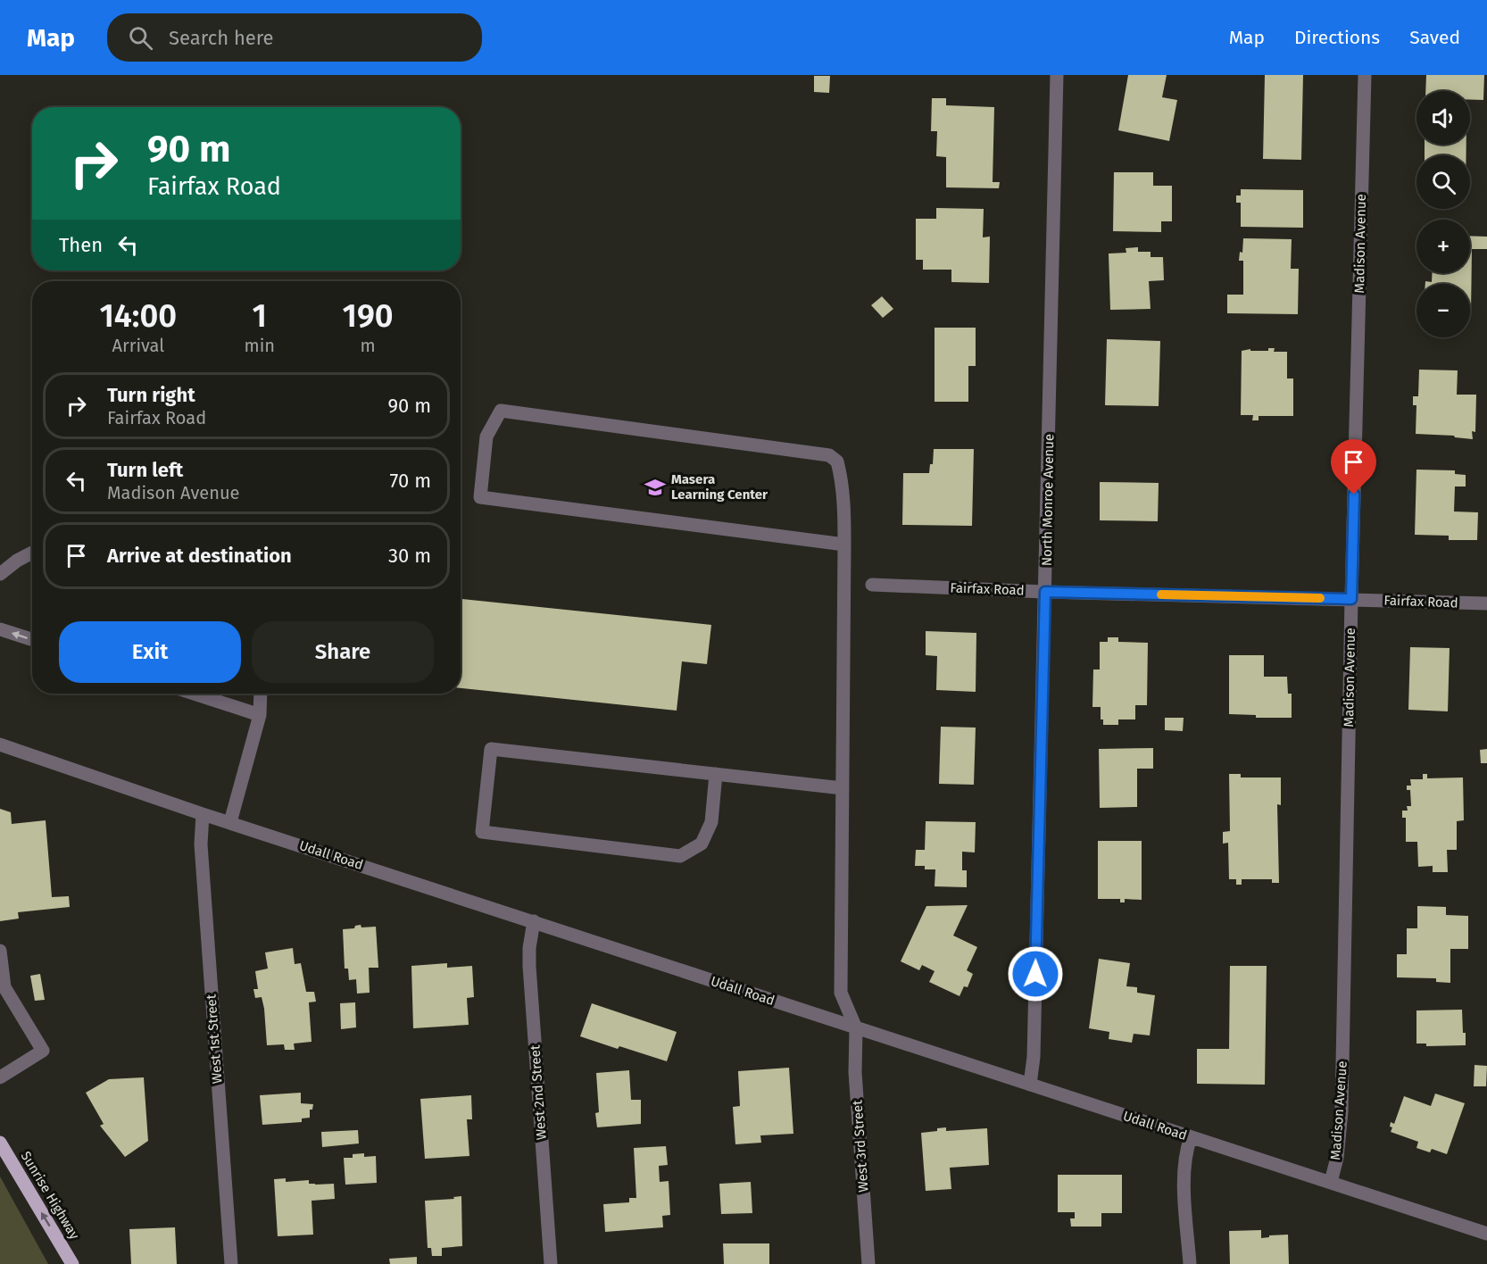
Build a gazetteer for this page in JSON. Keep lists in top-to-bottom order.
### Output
{
  "streets": {
    "main road": ["Sunrise Highway"],
    "street": [
      "Madison Avenue",
      "North Monroe Avenue",
      "Fairfax Road",
      "Udall Road",
      "West 1st Street",
      "West 2nd Street",
      "West 3rd Street"
    ]
  },
  "crossings": [
    ["Madison Avenue", "Fairfax Road"],
    ["Madison Avenue", "Udall Road"],
    ["North Monroe Avenue", "Fairfax Road"],
    ["North Monroe Avenue", "Udall Road"],
    ["Udall Road", "West 1st Street"],
    ["Udall Road", "West 2nd Street"],
    ["Udall Road", "West 3rd Street"]
  ],
  "one_way": ["Sunrise Highway"],
  "places": {
    "school or university": ["Masera Learning Center"]
  },
  "page": {
    "header": "Map",
    "search": "Search here",
    "nav": ["Map", "Directions", "Saved"],
    "map_buttons": ["+", "−"],
    "turn": ["90 m", "Fairfax Road"],
    "then": "Then",
    "eta": [
      "14:00",
      "Arrival",
      "1",
      "min",
      "190",
      "m"
    ],
    "list": [
      {
        "name": "Turn right",
        "note": "Fairfax Road",
        "value": "90 m"
      },
      {
        "name": "Turn left",
        "note": "Madison Avenue",
        "value": "70 m"
      },
      {
        "name": "Arrive at destination",
        "value": "30 m"
      }
    ],
    "buttons": ["Exit", "Share"]
  }
}
